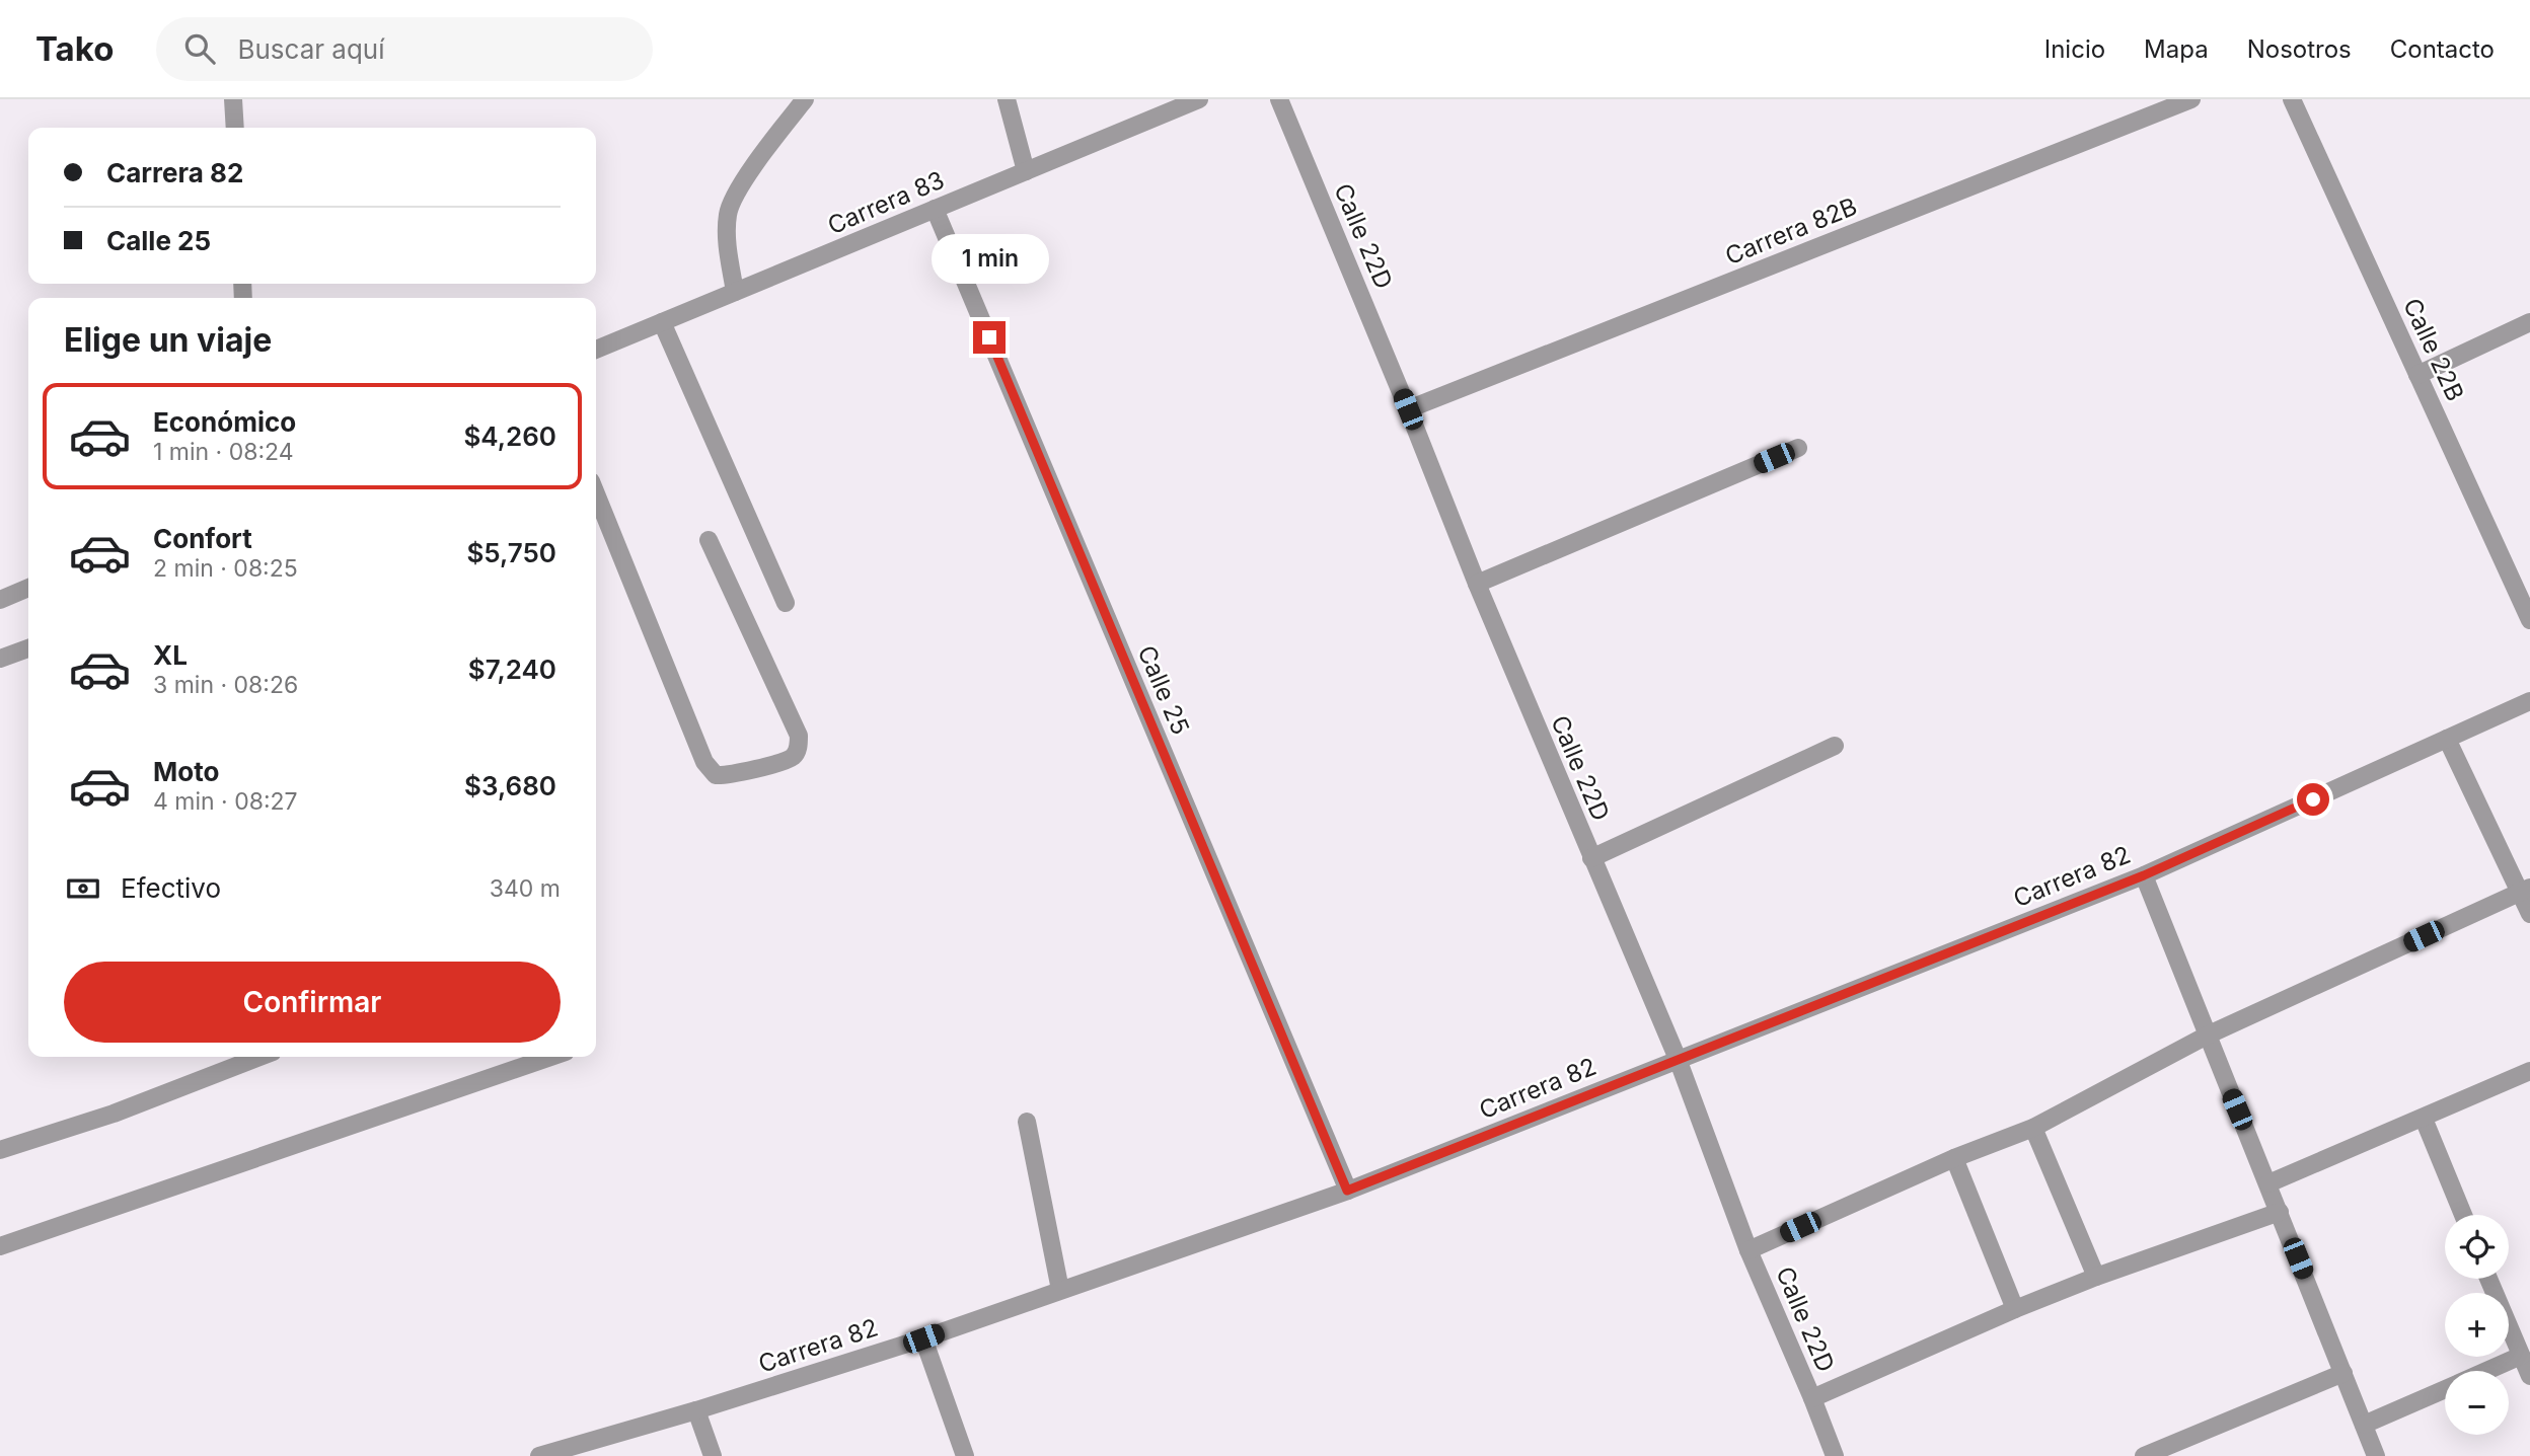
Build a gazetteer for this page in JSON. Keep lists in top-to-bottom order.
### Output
{
  "streets": {
    "street": [
      "Carrera 83",
      "Carrera 82B",
      "Calle 22D",
      "Calle 22B",
      "Calle 25",
      "Carrera 82"
    ]
  },
  "crossings": [
    ["Carrera 83", "Calle 25"],
    ["Carrera 82B", "Calle 22D"],
    ["Calle 22D", "Carrera 82"],
    ["Calle 25", "Carrera 82"]
  ],
  "page": {
    "header": "Tako",
    "search": "Buscar aquí",
    "nav": [
      "Inicio",
      "Mapa",
      "Nosotros",
      "Contacto"
    ],
    "banner": ["Carrera 82", "Calle 25"],
    "bubble": "1 min",
    "heading": "Elige un viaje",
    "list": [
      {
        "name": "Económico",
        "note": "1 min · 08:24",
        "value": "$4,260"
      },
      {
        "name": "Confort",
        "note": "2 min · 08:25",
        "value": "$5,750"
      },
      {
        "name": "XL",
        "note": "3 min · 08:26",
        "value": "$7,240"
      },
      {
        "name": "Moto",
        "note": "4 min · 08:27",
        "value": "$3,680"
      }
    ],
    "pay": ["Efectivo", "340 m"],
    "buttons": "Confirmar",
    "map_buttons": ["+", "−"]
  }
}
